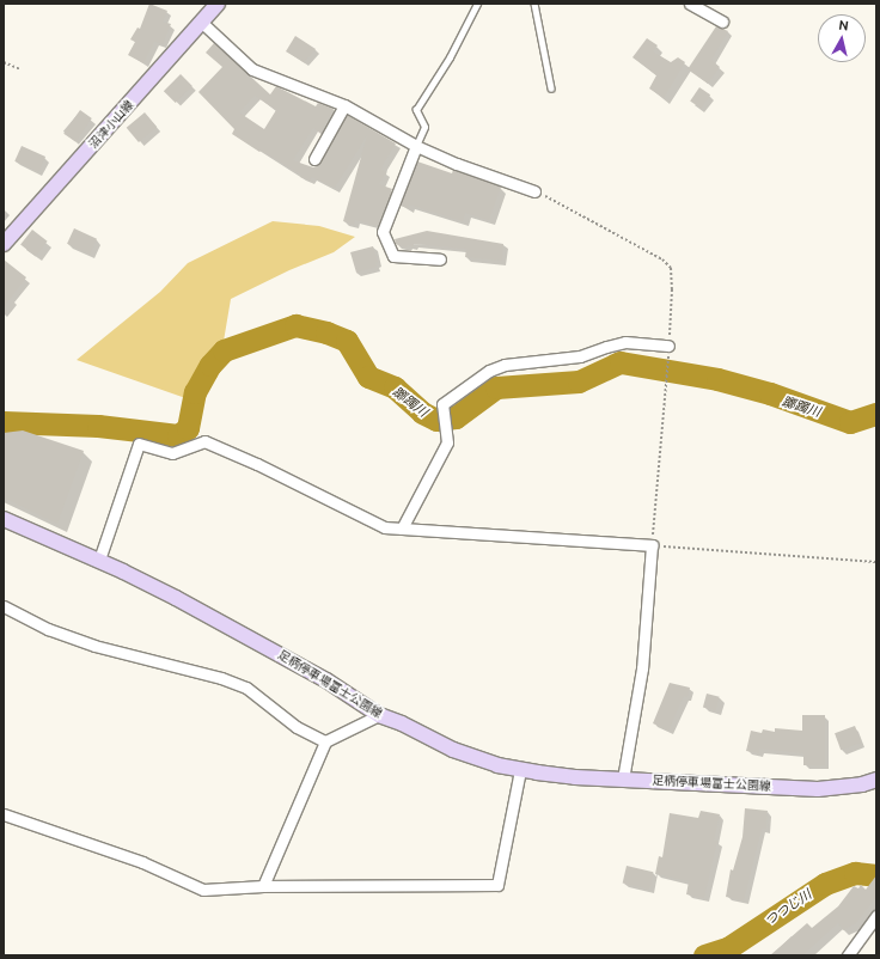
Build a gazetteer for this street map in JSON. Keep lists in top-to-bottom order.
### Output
{
  "streets": {
    "main road": ["沼津小山線", "足柄停車場富士公園線"]
  },
  "water": ["躑躅川", "つつじ川"],
  "north": "top"
}
